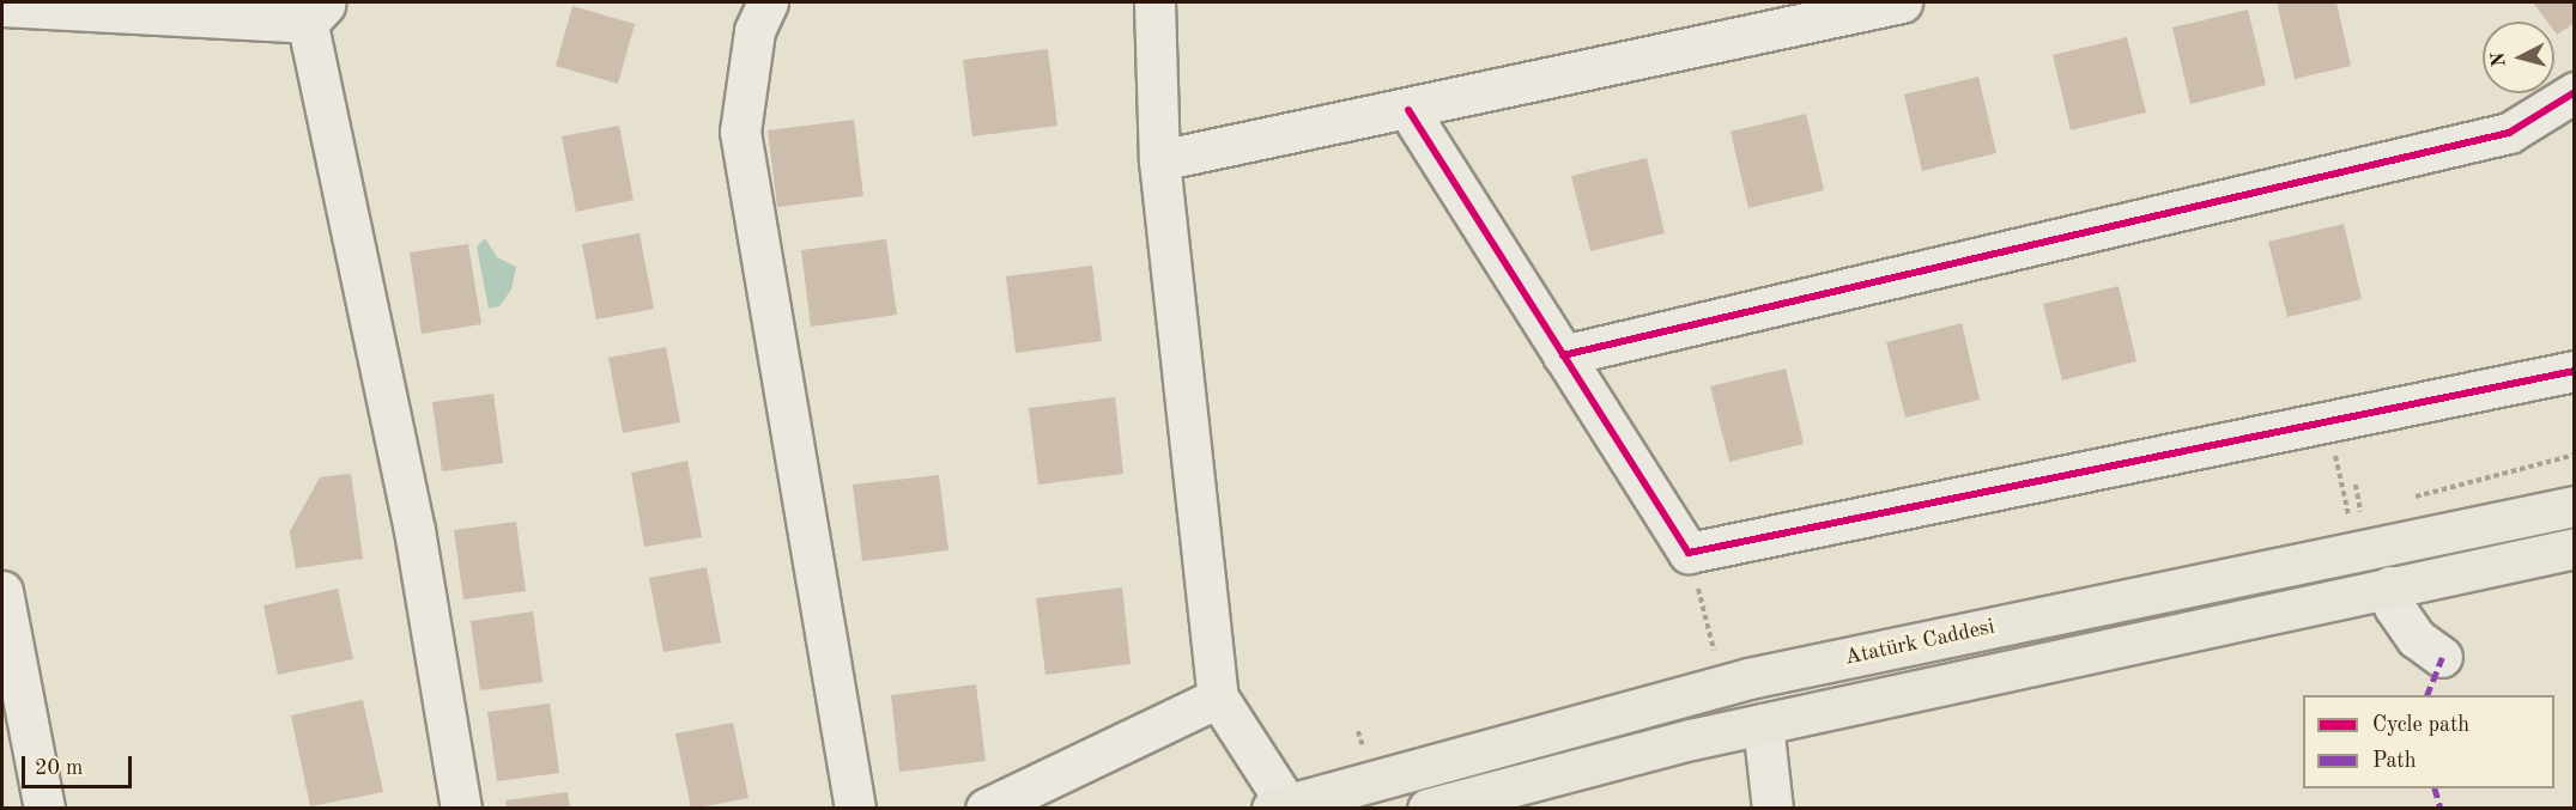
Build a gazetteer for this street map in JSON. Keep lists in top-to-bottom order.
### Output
{
  "streets": {
    "main road": ["Atatürk Caddesi"]
  },
  "legend": ["Cycle path", "Path"],
  "scale_bar": "20 m",
  "north": "left"
}
